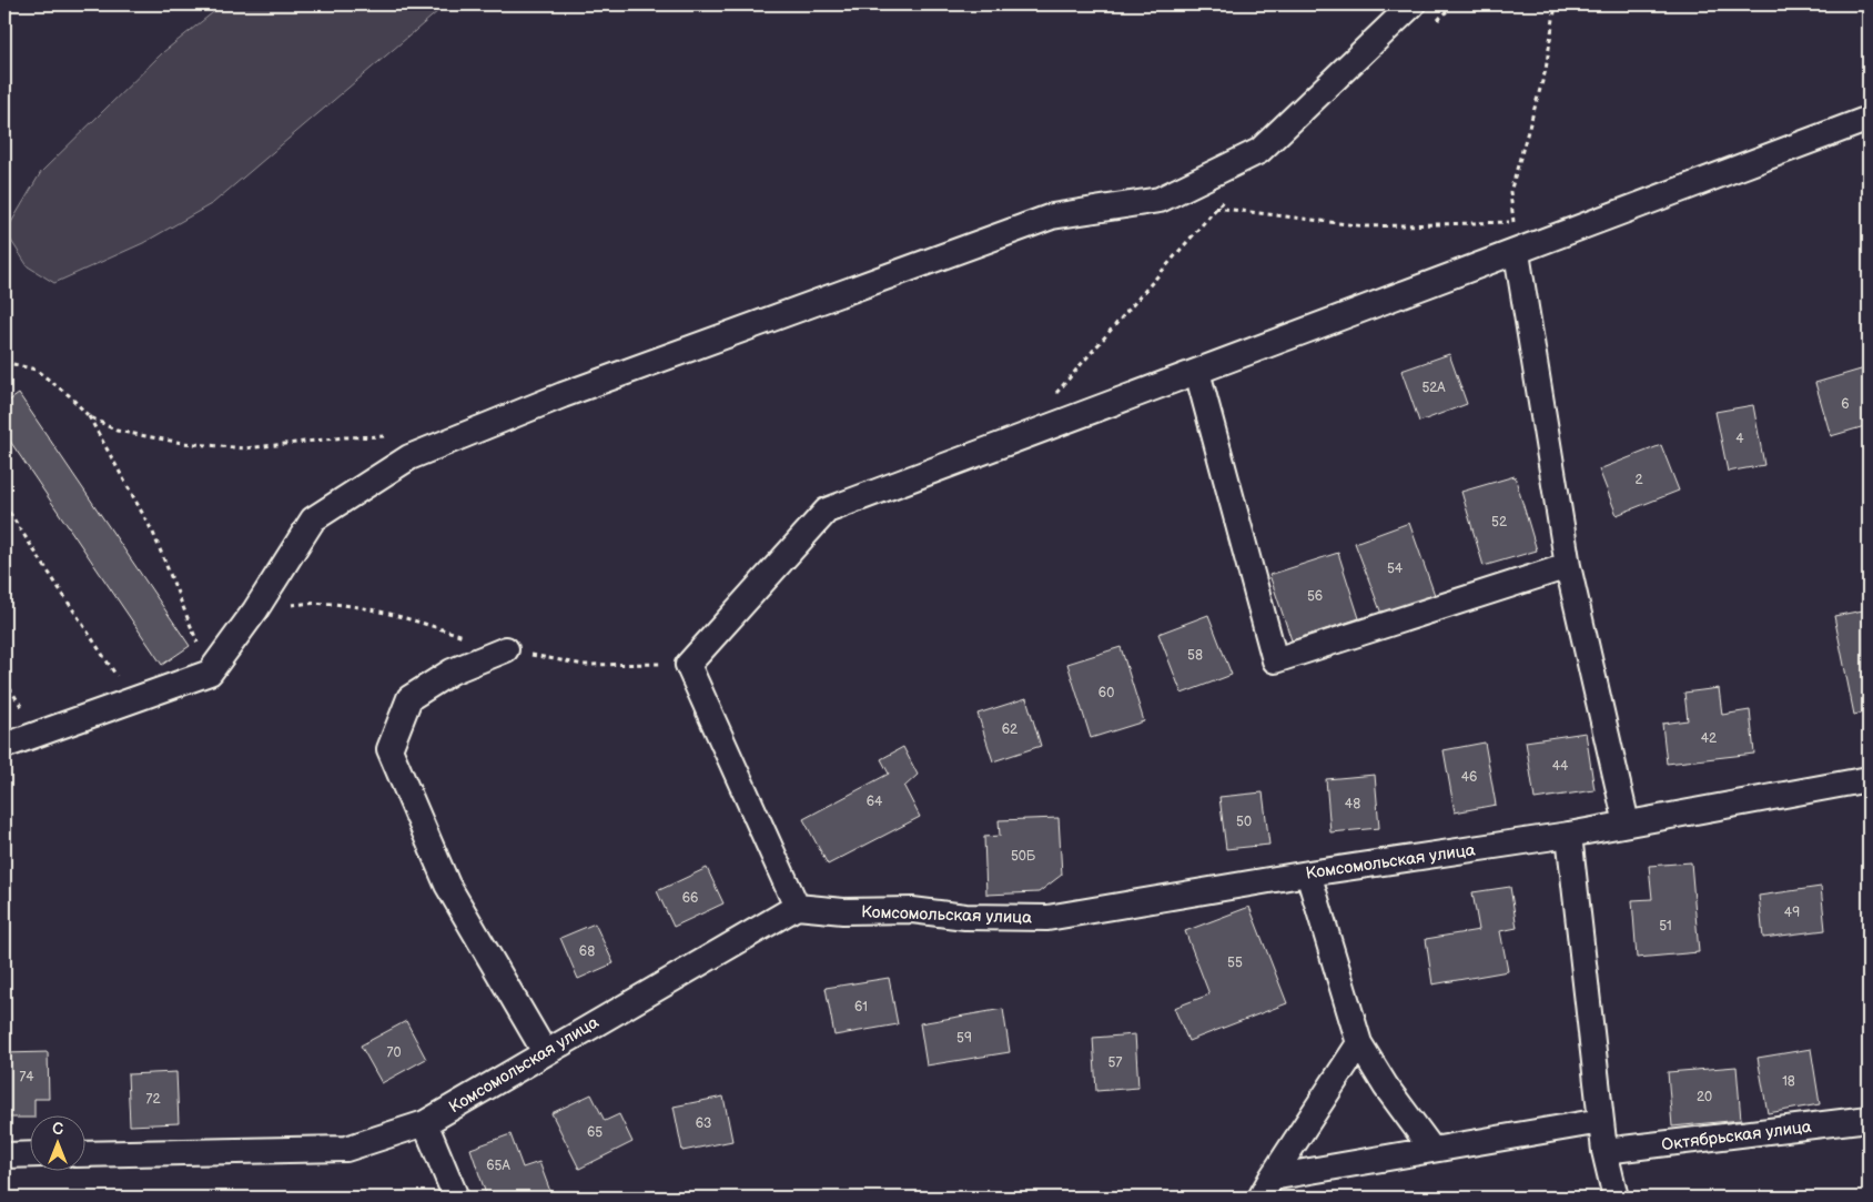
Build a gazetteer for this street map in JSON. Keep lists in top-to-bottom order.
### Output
{
  "streets": {
    "street": ["Комсомольская улица", "Октябрьская улица"]
  },
  "house_numbers": [
    "52А",
    "6",
    "4",
    "2",
    "52",
    "54",
    "56",
    "58",
    "60",
    "62",
    "42",
    "44",
    "46",
    "64",
    "48",
    "50",
    "50Б",
    "66",
    "49",
    "51",
    "68",
    "55",
    "61",
    "59",
    "70",
    "57",
    "74",
    "18",
    "20",
    "72",
    "63",
    "65",
    "65А"
  ],
  "north": "top"
}
